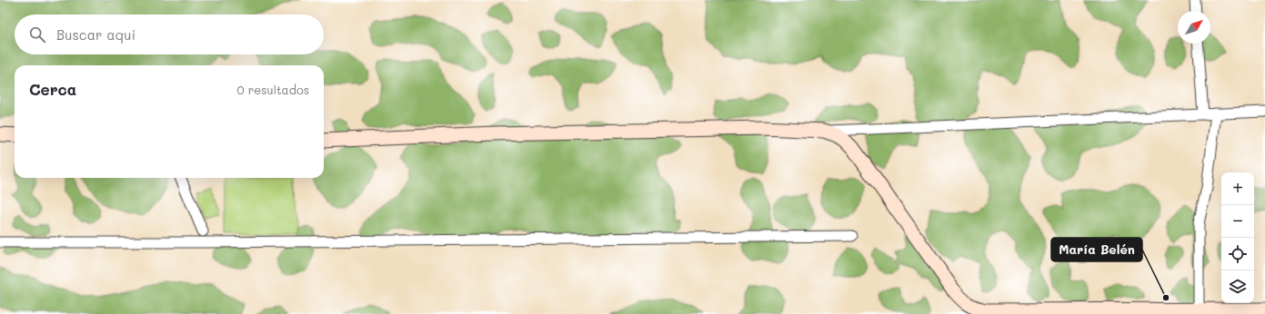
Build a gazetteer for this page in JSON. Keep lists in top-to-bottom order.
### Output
{
  "places": ["María Belén"],
  "north": "top right",
  "page": {
    "search": "Buscar aquí",
    "heading": ["Cerca", "0 resultados"],
    "map_buttons": ["+", "−"]
  }
}
